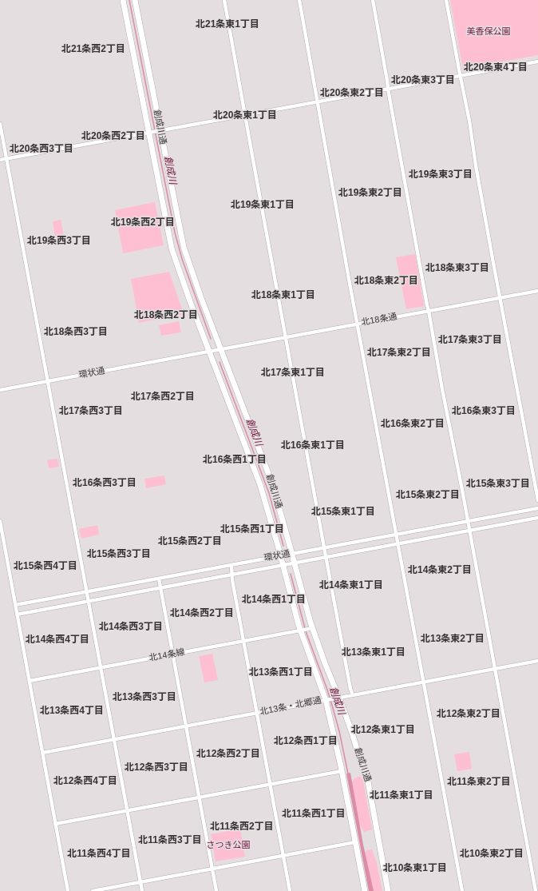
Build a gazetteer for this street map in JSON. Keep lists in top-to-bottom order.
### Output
{
  "streets": {
    "highway": ["創成川通"],
    "street": [
      "北18条通",
      "環状通",
      "北14条線",
      "北13条・北郷通"
    ]
  },
  "crossings": [
    ["創成川通", "北18条通"],
    ["創成川通", "環状通"],
    ["創成川通", "北14条線"],
    ["創成川通", "北13条・北郷通"],
    ["北18条通", "環状通"]
  ],
  "districts": [
    "北21条東1丁目",
    "北21条西2丁目",
    "北20条東4丁目",
    "北20条東3丁目",
    "北20条東2丁目",
    "北20条東1丁目",
    "北20条西2丁目",
    "北20条西3丁目",
    "北19条東3丁目",
    "北19条東2丁目",
    "北19条東1丁目",
    "北19条西2丁目",
    "北19条西3丁目",
    "北18条東3丁目",
    "北18条東2丁目",
    "北18条東1丁目",
    "北18条西2丁目",
    "北18条西3丁目",
    "北17条東3丁目",
    "北17条東2丁目",
    "北17条東1丁目",
    "北17条西2丁目",
    "北17条西3丁目",
    "北16条東3丁目",
    "北16条東2丁目",
    "北16条東1丁目",
    "北16条西1丁目",
    "北16条西3丁目",
    "北15条東3丁目",
    "北15条東2丁目",
    "北15条東1丁目",
    "北15条西1丁目",
    "北15条西2丁目",
    "北15条西3丁目",
    "北15条西4丁目",
    "北14条東2丁目",
    "北14条東1丁目",
    "北14条西1丁目",
    "北14条西2丁目",
    "北14条西3丁目",
    "北13条東2丁目",
    "北14条西4丁目",
    "北13条東1丁目",
    "北13条西1丁目",
    "北13条西3丁目",
    "北13条西4丁目",
    "北12条東2丁目",
    "北12条東1丁目",
    "北12条西1丁目",
    "北12条西2丁目",
    "北12条西3丁目",
    "北12条西4丁目",
    "北11条東2丁目",
    "北11条東1丁目",
    "北11条西1丁目",
    "北11条西2丁目",
    "北11条西3丁目",
    "北11条西4丁目",
    "北10条東2丁目",
    "北10条東1丁目"
  ],
  "water": ["創成川"],
  "parks": ["美香保公園", "さつき公園"]
}
